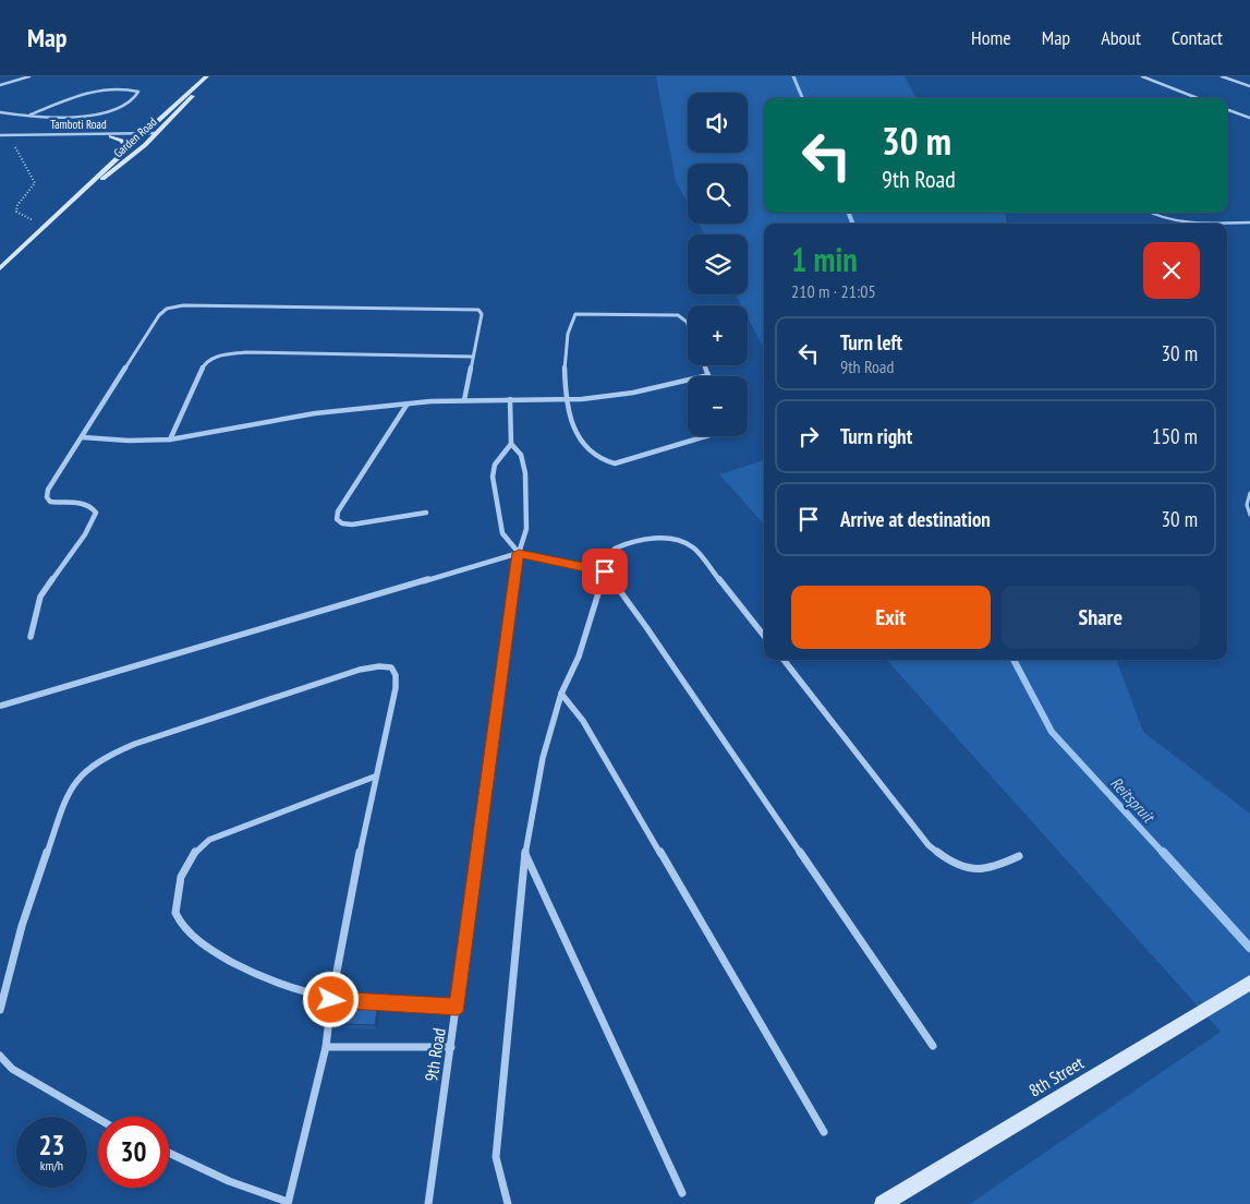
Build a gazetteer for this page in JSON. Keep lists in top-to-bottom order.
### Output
{
  "streets": {
    "street": [
      "Tamboti Road",
      "Garden Road",
      "9th Road",
      "8th Street"
    ]
  },
  "crossings": [
    ["Tamboti Road", "Garden Road"]
  ],
  "water": ["Reitspruit"],
  "page": {
    "header": "Map",
    "nav": [
      "Home",
      "Map",
      "About",
      "Contact"
    ],
    "map_buttons": ["+", "−"],
    "turn": ["30 m", "9th Road"],
    "heading": ["1 min", "210 m · 21:05"],
    "list": [
      {
        "name": "Turn left",
        "note": "9th Road",
        "value": "30 m"
      },
      {
        "name": "Turn right",
        "value": "150 m"
      },
      {
        "name": "Arrive at destination",
        "value": "30 m"
      }
    ],
    "buttons": ["Exit", "Share"],
    "speed": "23 km/h",
    "limit": "30"
  }
}
